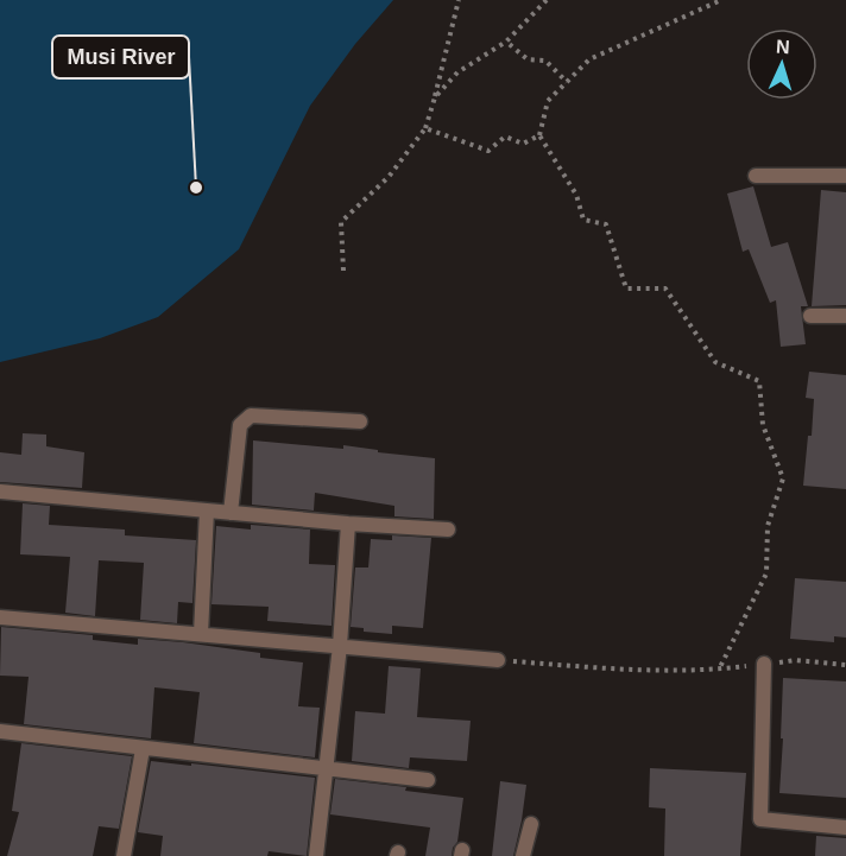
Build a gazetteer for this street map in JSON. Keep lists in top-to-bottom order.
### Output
{
  "places": ["Musi River"],
  "north": "top"
}
